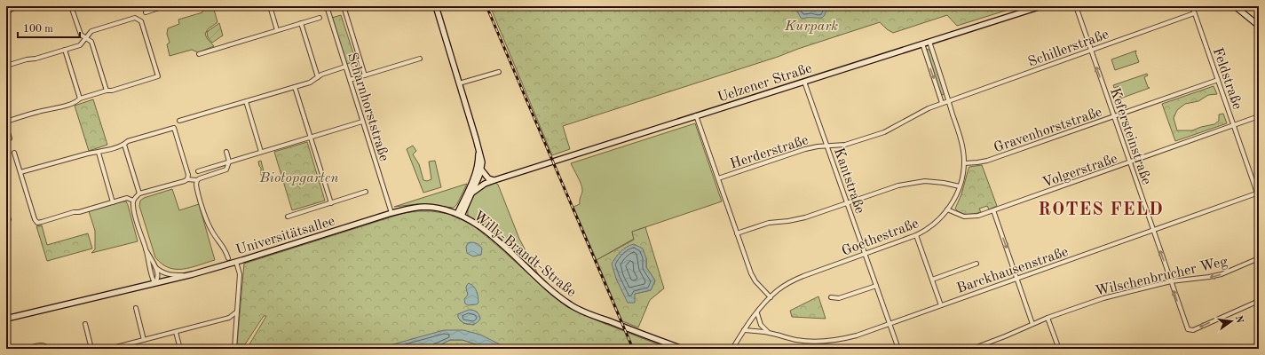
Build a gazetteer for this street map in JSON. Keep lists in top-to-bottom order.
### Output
{
  "streets": {
    "street": [
      "Schillerstraße",
      "Feldstraße",
      "Uelzener Straße",
      "Scharnhorststraße",
      "Gravenhorststraße",
      "Kefersteinstraße",
      "Herderstraße",
      "Volgerstraße",
      "Kantstraße",
      "Universitätsallee",
      "Goethestraße",
      "Willy-Brandt-Straße",
      "Barckhausenstraße",
      "Wilschenbrucher Weg"
    ]
  },
  "crossings": [
    ["Schillerstraße", "Feldstraße"],
    ["Schillerstraße", "Kefersteinstraße"],
    ["Schillerstraße", "Goethestraße"],
    ["Feldstraße", "Gravenhorststraße"],
    ["Feldstraße", "Volgerstraße"],
    ["Feldstraße", "Barckhausenstraße"],
    ["Uelzener Straße", "Kantstraße"],
    ["Uelzener Straße", "Goethestraße"],
    ["Scharnhorststraße", "Universitätsallee"],
    ["Scharnhorststraße", "Willy-Brandt-Straße"],
    ["Gravenhorststraße", "Kefersteinstraße"],
    ["Gravenhorststraße", "Goethestraße"],
    ["Kefersteinstraße", "Volgerstraße"],
    ["Kefersteinstraße", "Barckhausenstraße"],
    ["Kefersteinstraße", "Wilschenbrucher Weg"],
    ["Herderstraße", "Kantstraße"],
    ["Volgerstraße", "Goethestraße"],
    ["Kantstraße", "Goethestraße"],
    ["Kantstraße", "Barckhausenstraße"],
    ["Universitätsallee", "Willy-Brandt-Straße"],
    ["Goethestraße", "Barckhausenstraße"]
  ],
  "districts": ["ROTES FELD"],
  "parks": ["Kurpark", "Biotopgarten"],
  "scale_bar": "100 m",
  "north": "right"
}
